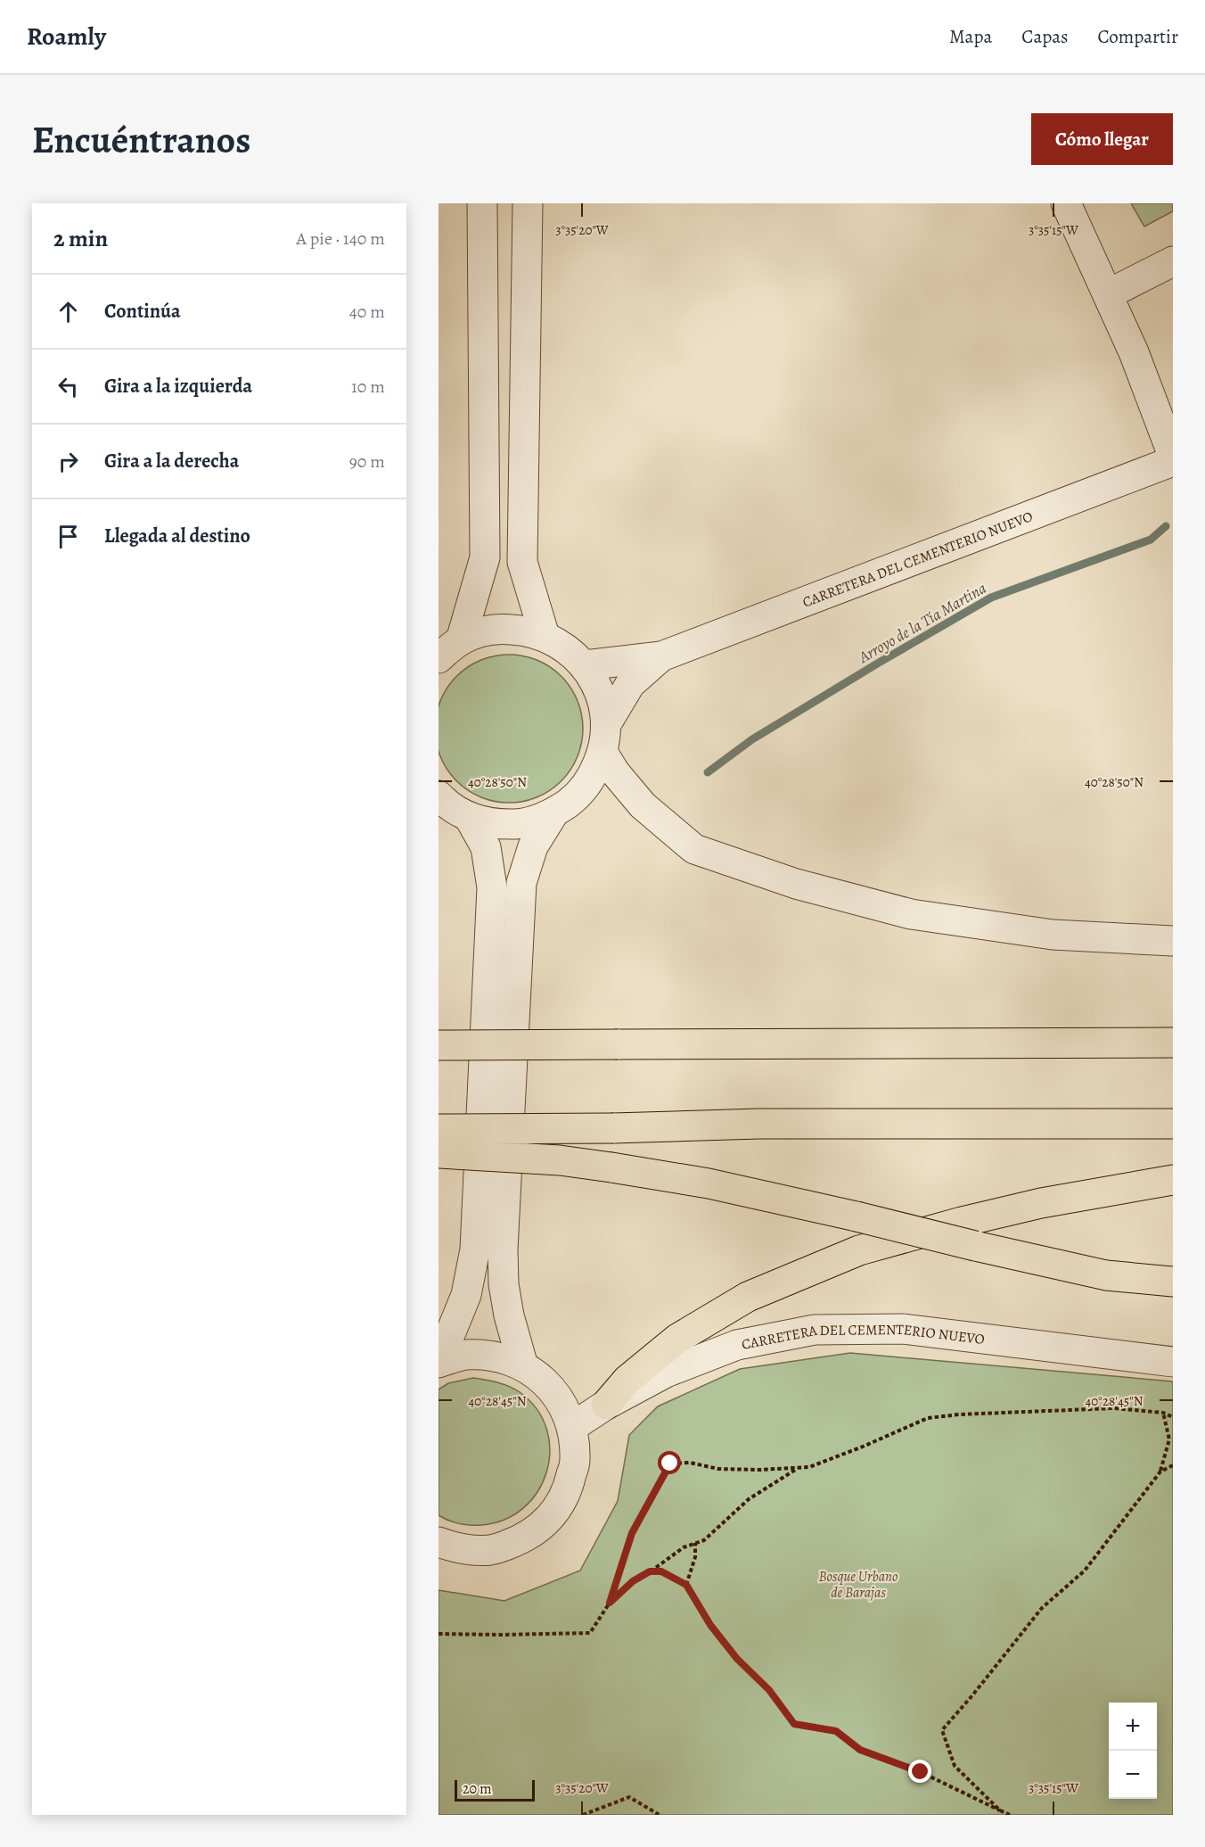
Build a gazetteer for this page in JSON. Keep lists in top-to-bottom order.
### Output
{
  "streets": {
    "street": ["CARRETERA DEL CEMENTERIO NUEVO"]
  },
  "water": ["Arroyo de la Tía Martina"],
  "parks": ["Bosque Urbano de Barajas"],
  "scale_bar": "20 m",
  "page": {
    "header": "Roamly",
    "nav": ["Mapa", "Capas", "Compartir"],
    "buttons": "Cómo llegar",
    "title": "Encuéntranos",
    "heading": ["2 min", "A pie · 140 m"],
    "list": [
      ["Continúa", "40 m"],
      ["Gira a la izquierda", "10 m"],
      ["Gira a la derecha", "90 m"],
      "Llegada al destino"
    ],
    "map_buttons": ["+", "−"],
    "scale": "20 m"
  },
  "coordinates": [
    "3°35'20\"W",
    "3°35'15\"W",
    "40°28'50\"N",
    "40°28'45\"N"
  ]
}
